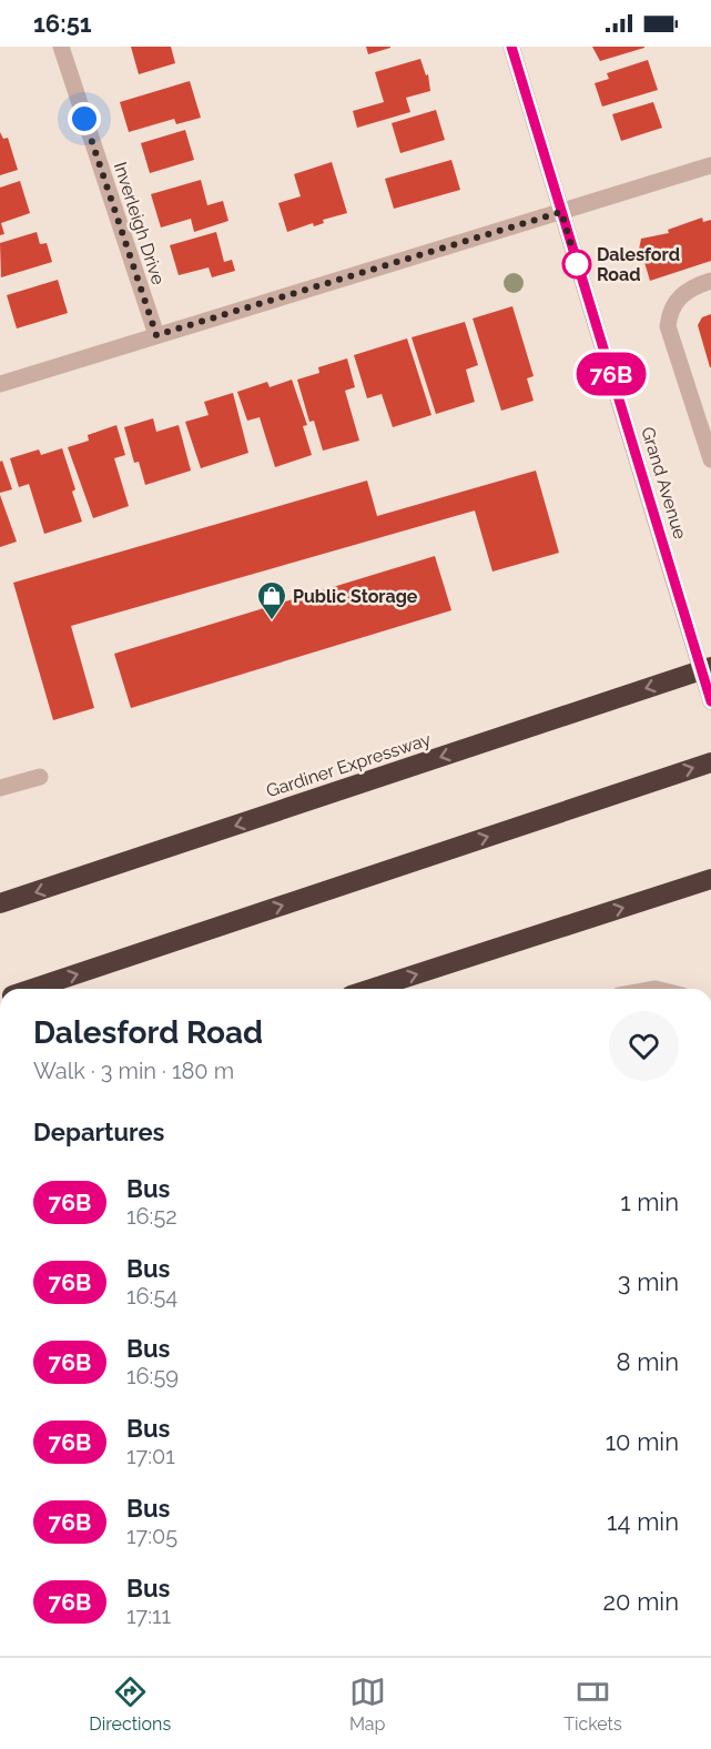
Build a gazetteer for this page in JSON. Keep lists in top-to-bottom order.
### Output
{
  "streets": {
    "highway": ["Gardiner Expressway"],
    "street": ["Inverleigh Drive", "Grand Avenue"]
  },
  "places": {
    "other": ["Dalesford Road"],
    "shop": ["Public Storage"]
  },
  "lines": ["bus line 76B"],
  "page": {
    "status": "16:51",
    "on_map": "76B",
    "heading": [
      ["Dalesford Road", "Walk · 3 min · 180 m"],
      "Departures"
    ],
    "list": [
      {
        "mark": "76B",
        "name": "Bus",
        "note": "16:52",
        "value": "1 min"
      },
      {
        "mark": "76B",
        "name": "Bus",
        "note": "16:54",
        "value": "3 min"
      },
      {
        "mark": "76B",
        "name": "Bus",
        "note": "16:59",
        "value": "8 min"
      },
      {
        "mark": "76B",
        "name": "Bus",
        "note": "17:01",
        "value": "10 min"
      },
      {
        "mark": "76B",
        "name": "Bus",
        "note": "17:05",
        "value": "14 min"
      },
      {
        "mark": "76B",
        "name": "Bus",
        "note": "17:11",
        "value": "20 min"
      }
    ],
    "tabs": ["Directions", "Map", "Tickets"]
  }
}
